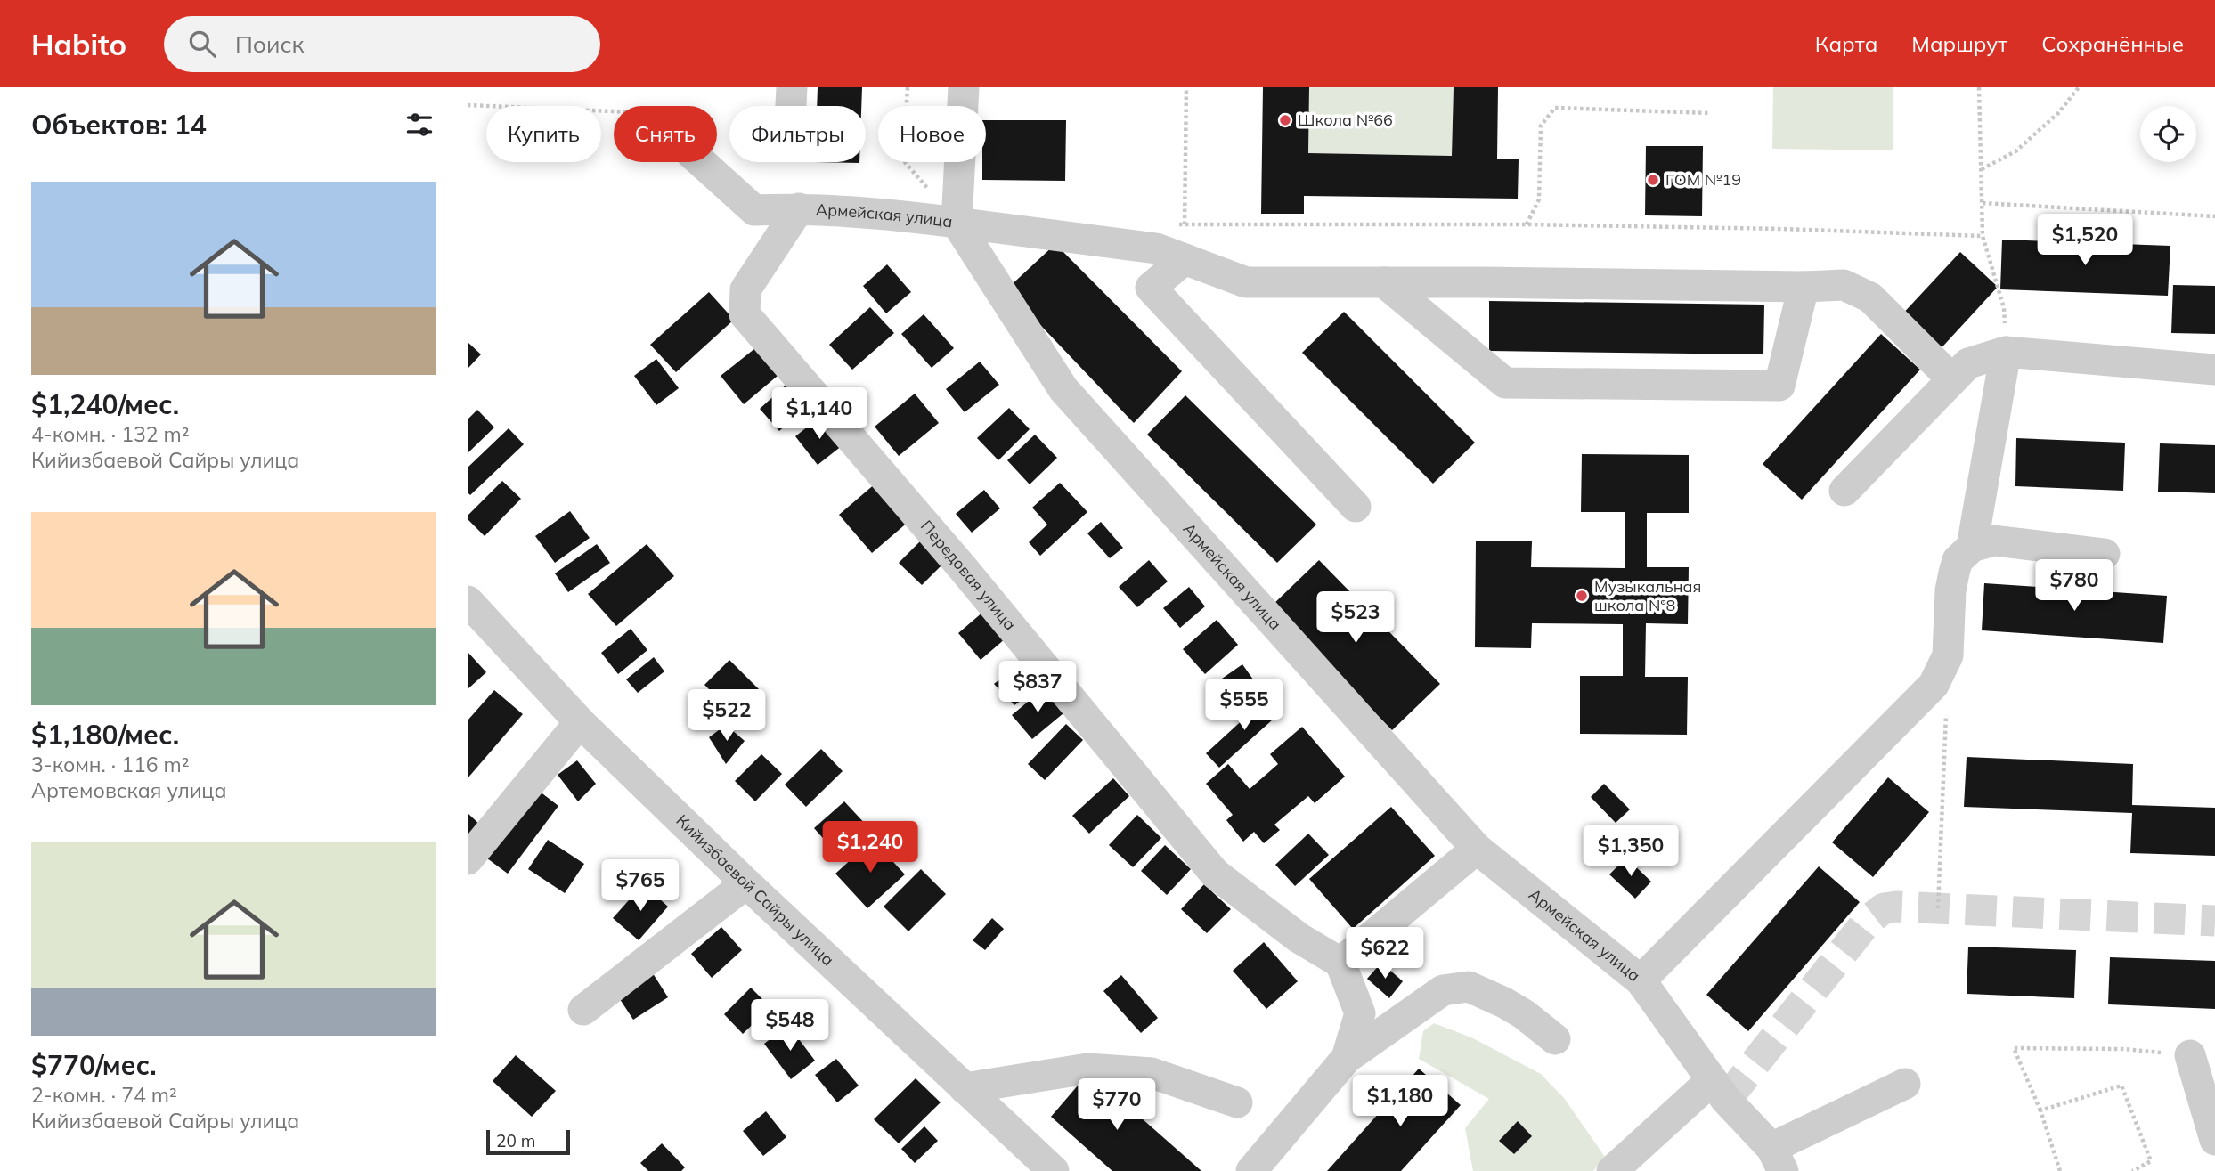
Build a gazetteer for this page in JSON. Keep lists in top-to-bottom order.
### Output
{
  "streets": {
    "street": ["Армейская улица", "Передовая улица", "Кийизбаевой Сайры улица"]
  },
  "crossings": [
    ["Армейская улица", "Передовая улица"]
  ],
  "places": ["Школа №66", "ГОМ №19", "Музыкальная школа №8"],
  "scale_bar": "20 m",
  "page": {
    "header": "Habito",
    "search": "Поиск",
    "nav": ["Карта", "Маршрут", "Сохранённые"],
    "heading": "Объектов: 14",
    "chip": [
      "Купить",
      "Снять",
      "Фильтры",
      "Новое"
    ],
    "list": [
      {
        "name": "$1,240/мес.",
        "note": "4-комн. · 132 m² · Кийизбаевой Сайры улица"
      },
      {
        "name": "$1,180/мес.",
        "note": "3-комн. · 116 m² · Артемовская улица"
      },
      {
        "name": "$770/мес.",
        "note": "2-комн. · 74 m² · Кийизбаевой Сайры улица"
      }
    ],
    "price": [
      "$1,520",
      "$1,140",
      "$780",
      "$523",
      "$837",
      "$555",
      "$522",
      "$1,240",
      "$1,350",
      "$765",
      "$622",
      "$548",
      "$1,180",
      "$770"
    ],
    "scale": "20 m"
  }
}
